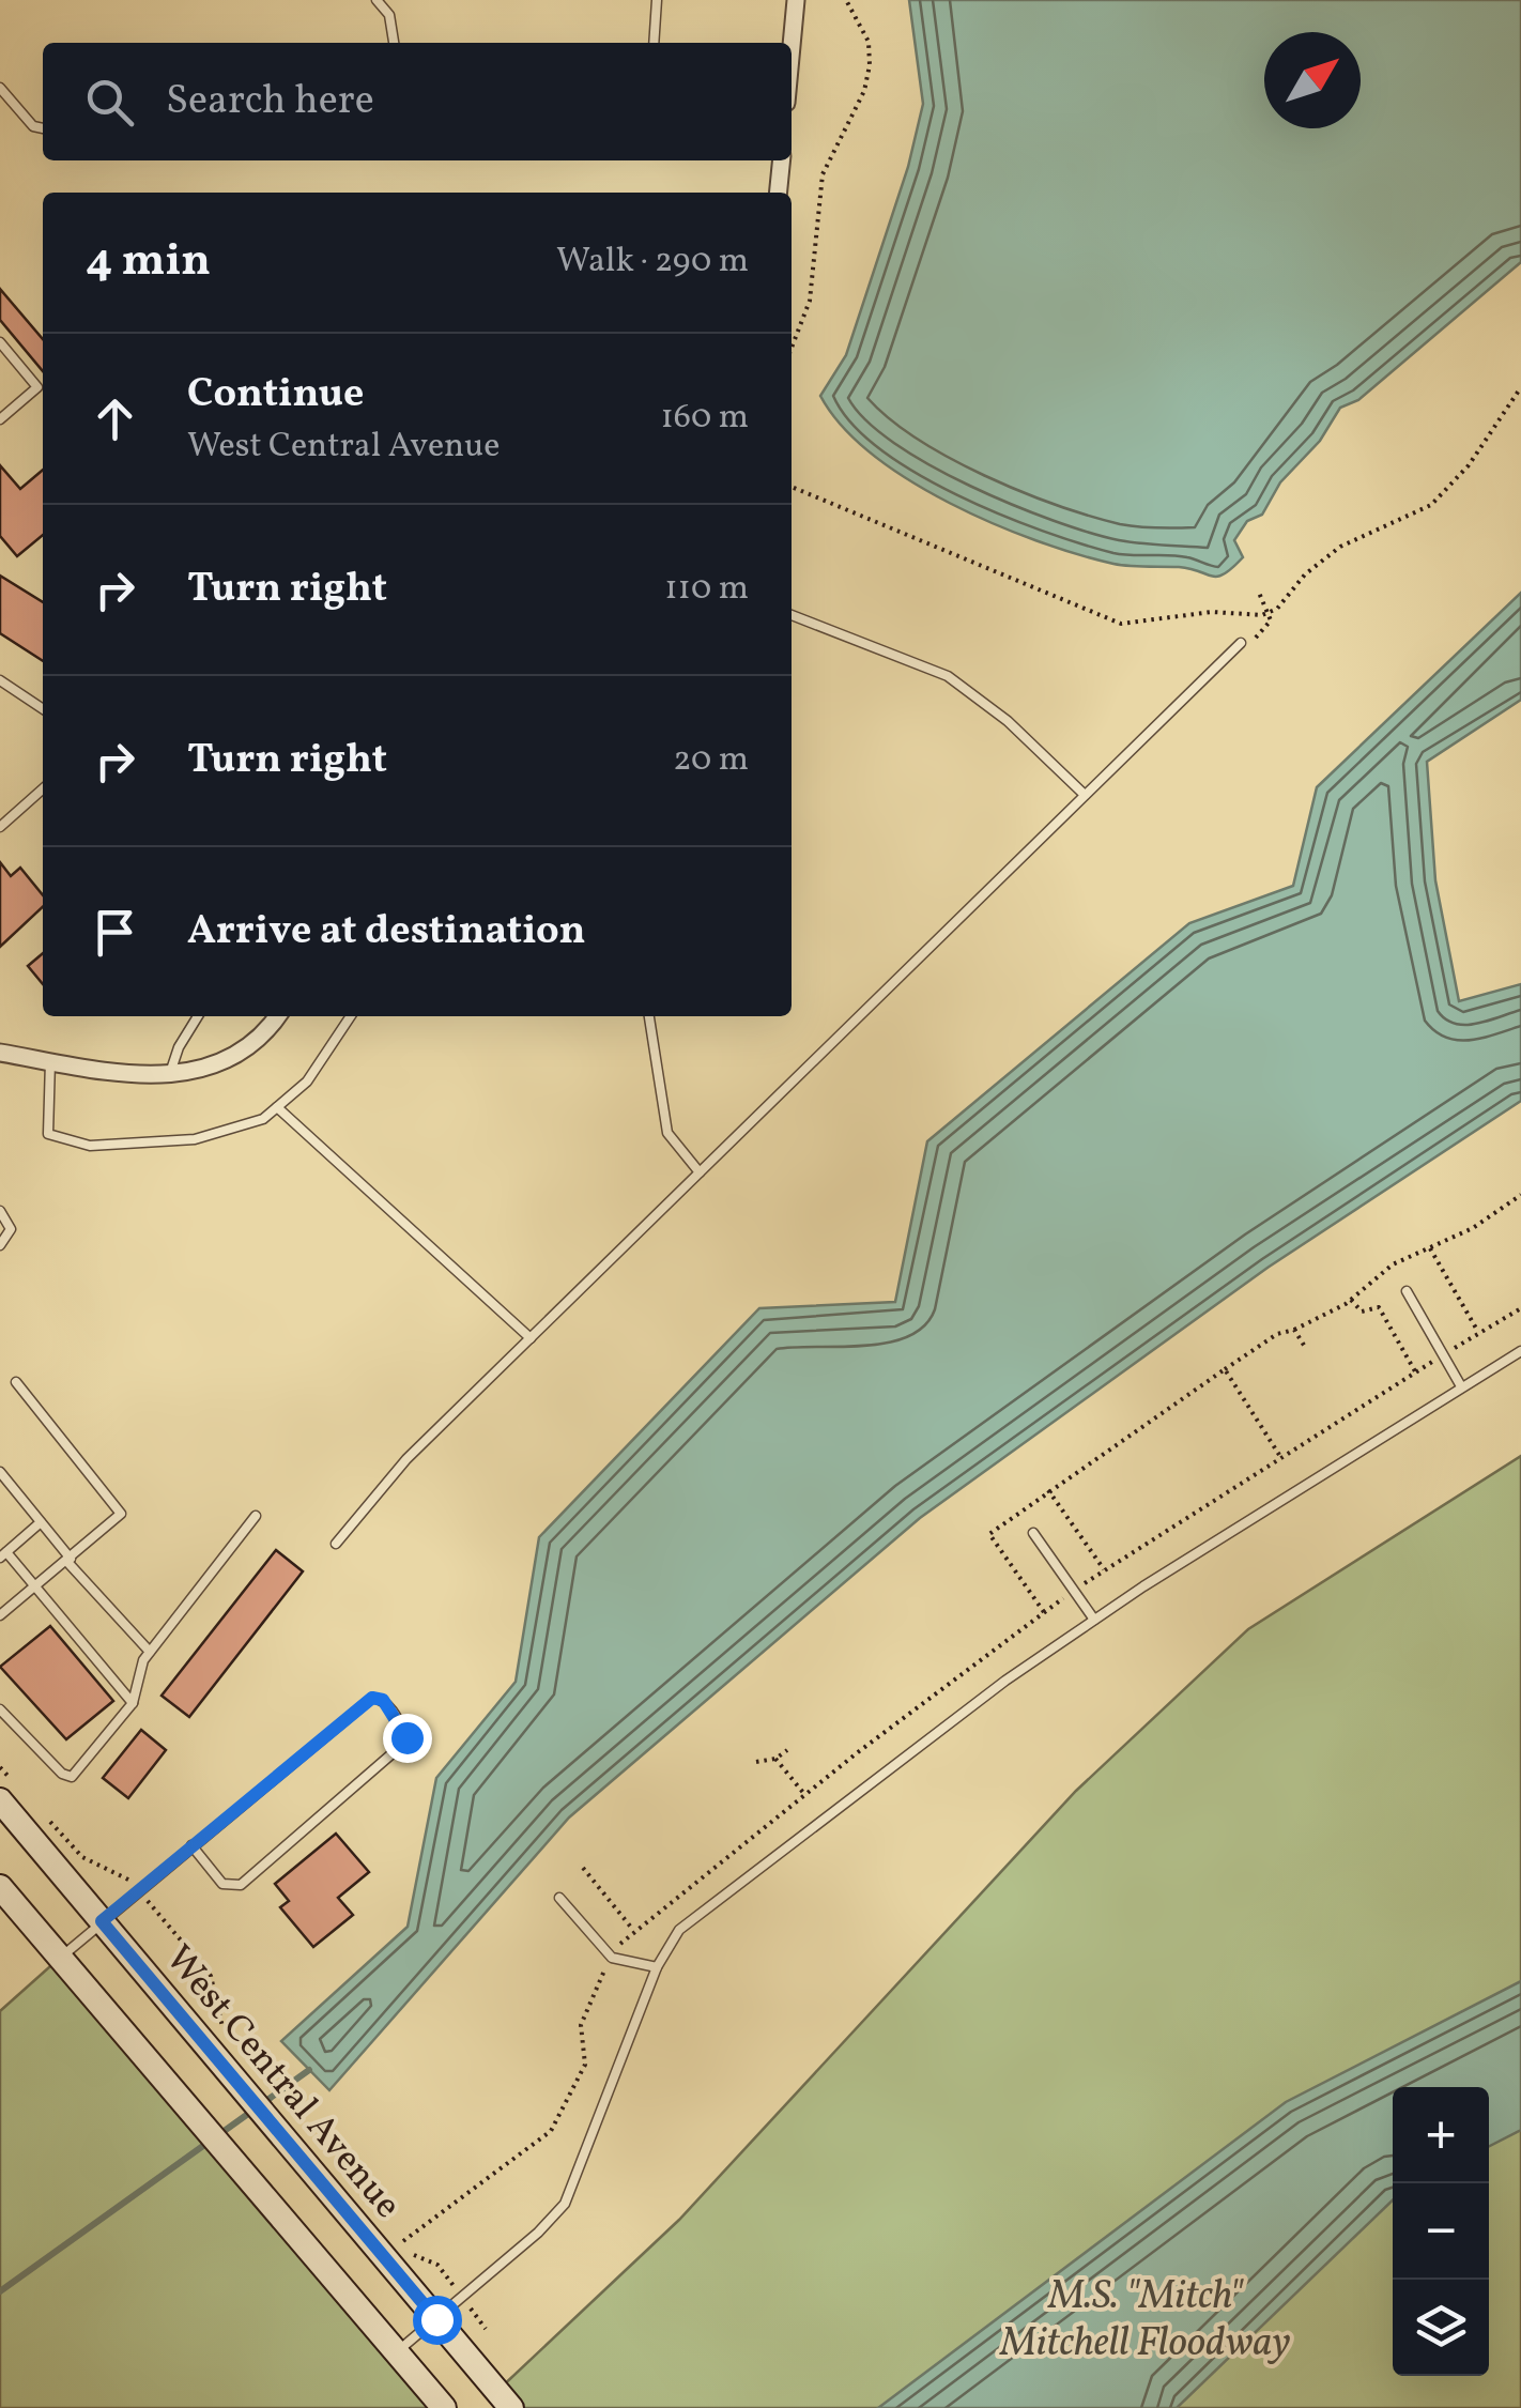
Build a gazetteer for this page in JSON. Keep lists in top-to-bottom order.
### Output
{
  "streets": {
    "main road": ["West Central Avenue"]
  },
  "water": ["M.S. \"Mitch\" Mitchell Floodway"],
  "north": "top right",
  "page": {
    "search": "Search here",
    "heading": ["4 min", "Walk · 290 m"],
    "list": [
      ["Continue", "West Central Avenue", "160 m"],
      ["Turn right", "110 m"],
      ["Turn right", "20 m"],
      "Arrive at destination"
    ],
    "map_buttons": ["+", "−"]
  }
}
